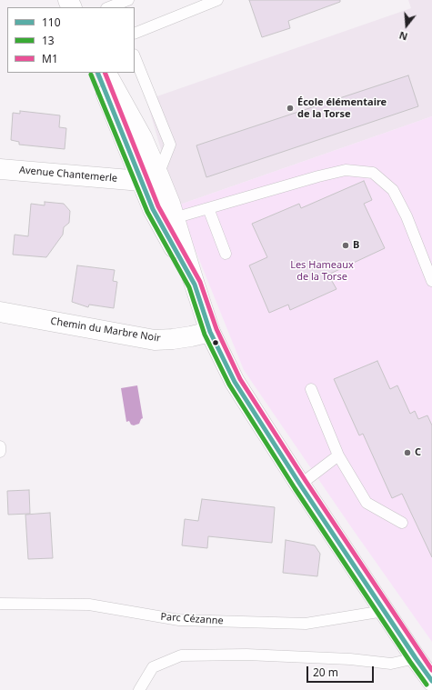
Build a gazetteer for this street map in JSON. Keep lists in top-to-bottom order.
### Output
{
  "streets": {
    "street": ["Avenue Chantemerle", "Chemin du Marbre Noir"],
    "lane": ["Parc Cézanne"]
  },
  "parks": ["Les Hameaux de la Torse"],
  "places": ["École élémentaire de la Torse", "B", "C"],
  "lines": ["transit line 110", "transit line M1", "transit line 13"],
  "legend": ["110", "13", "M1"],
  "scale_bar": "20 m",
  "north": "bottom"
}
